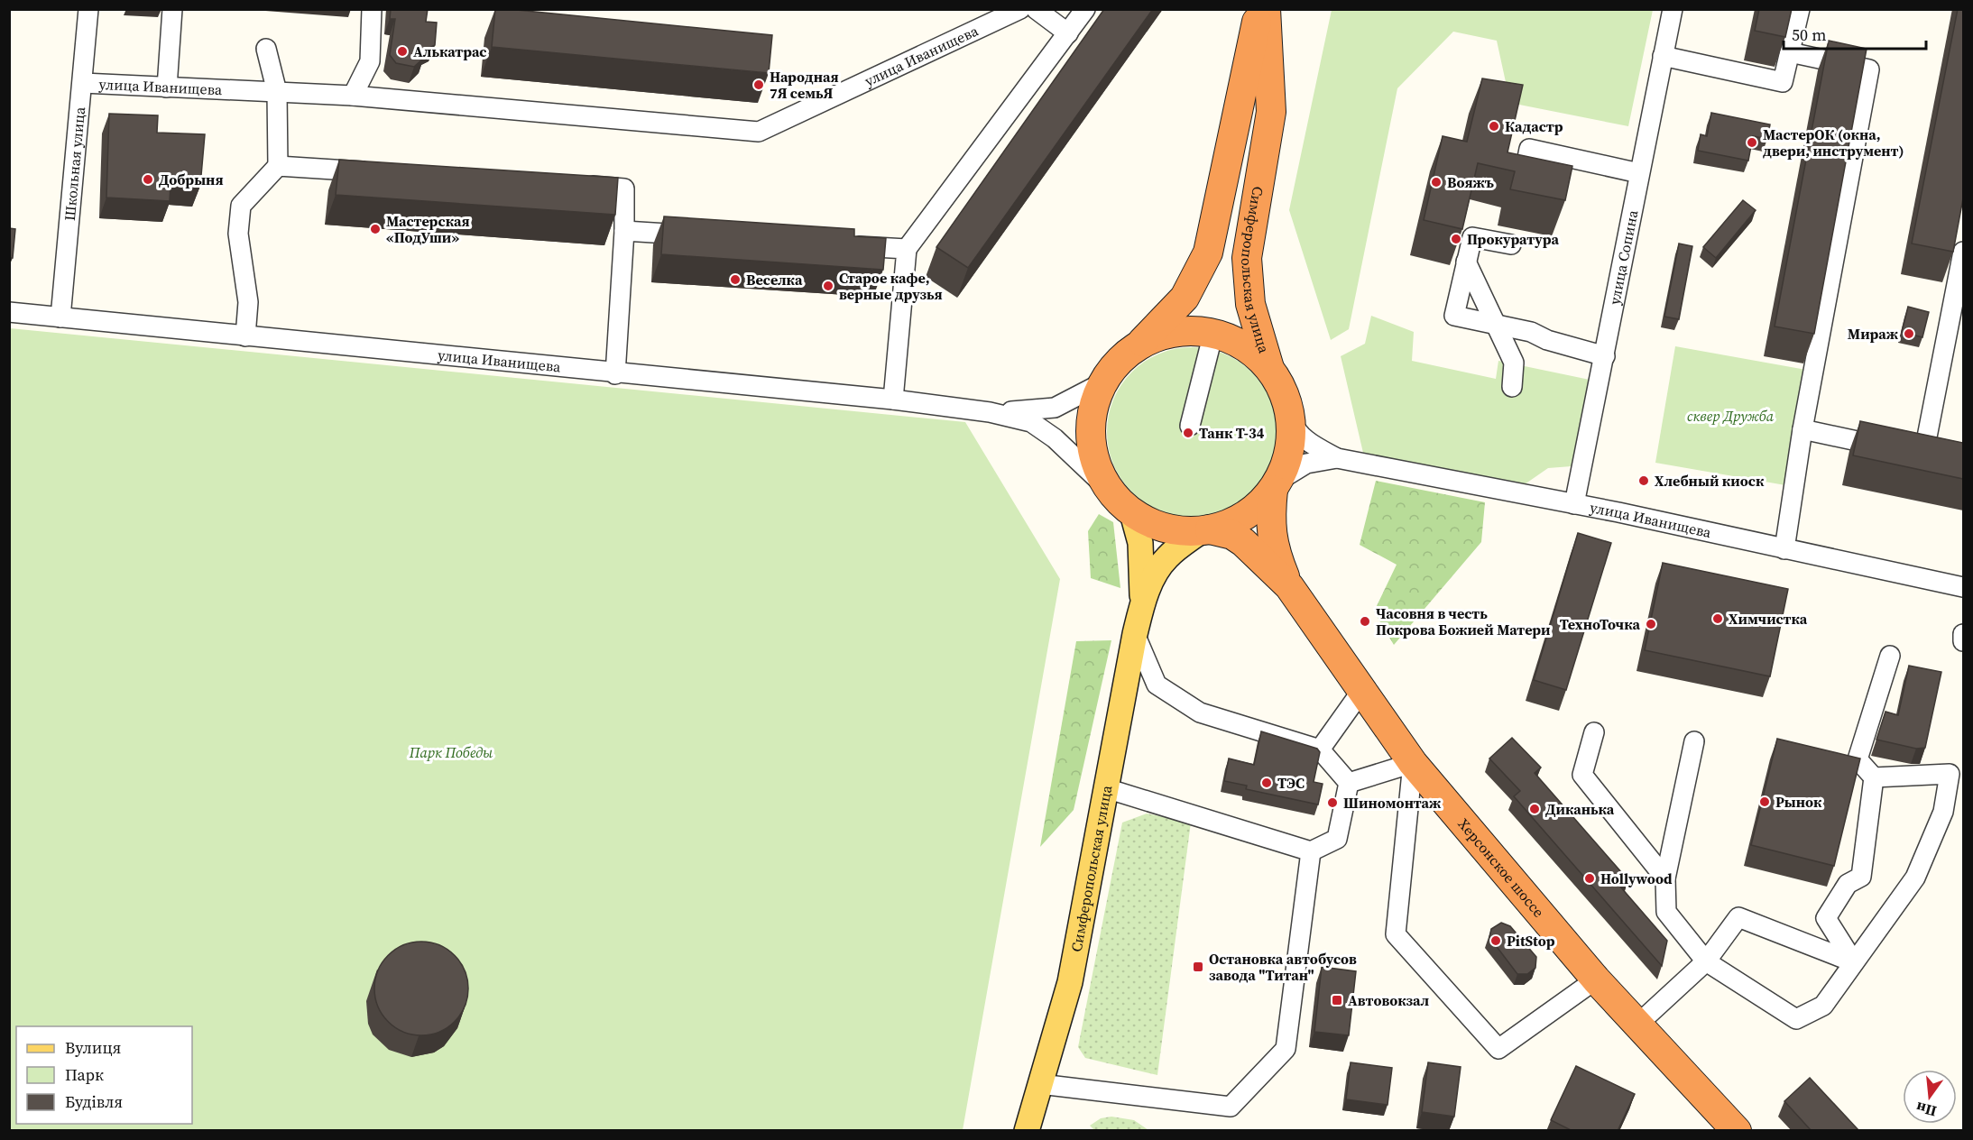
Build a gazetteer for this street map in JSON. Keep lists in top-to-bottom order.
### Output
{
  "streets": {
    "highway": ["Симферопольская улица", "Херсонское шоссе"],
    "street": ["улица Иванищева", "Школьная улица", "улица Сопина"]
  },
  "crossings": [
    ["улица Иванищева", "Школьная улица"],
    ["улица Иванищева", "улица Сопина"],
    ["улица Иванищева", "Херсонское шоссе"],
    ["Симферопольская улица", "Херсонское шоссе"]
  ],
  "parks": ["сквер Дружба", "Парк Победы"],
  "places": {
    "other": [
      "Алькатрас",
      "Народная 7Я семьЯ",
      "Кадастр",
      "МастерОК (окна, двери, инструмент)",
      "Добрыня",
      "Вояжъ",
      "Мастерская «ПодУши»",
      "Прокуратура",
      "Веселка",
      "Старое кафе, верные друзья",
      "Мираж",
      "Танк Т-34",
      "Хлебный киоск",
      "Химчистка",
      "Часовня в честь Покрова Божией Матери",
      "ТехноТочка",
      "ТЭС",
      "Рынок",
      "Шиномонтаж",
      "Диканька",
      "Hollywood",
      "PitStop"
    ],
    "transit": ["Остановка автобусов завода \"Титан\"", "Автовокзал"]
  },
  "legend": ["Вулиця", "Парк", "Будівля"],
  "scale_bar": "50 m",
  "north": "bottom"
}
